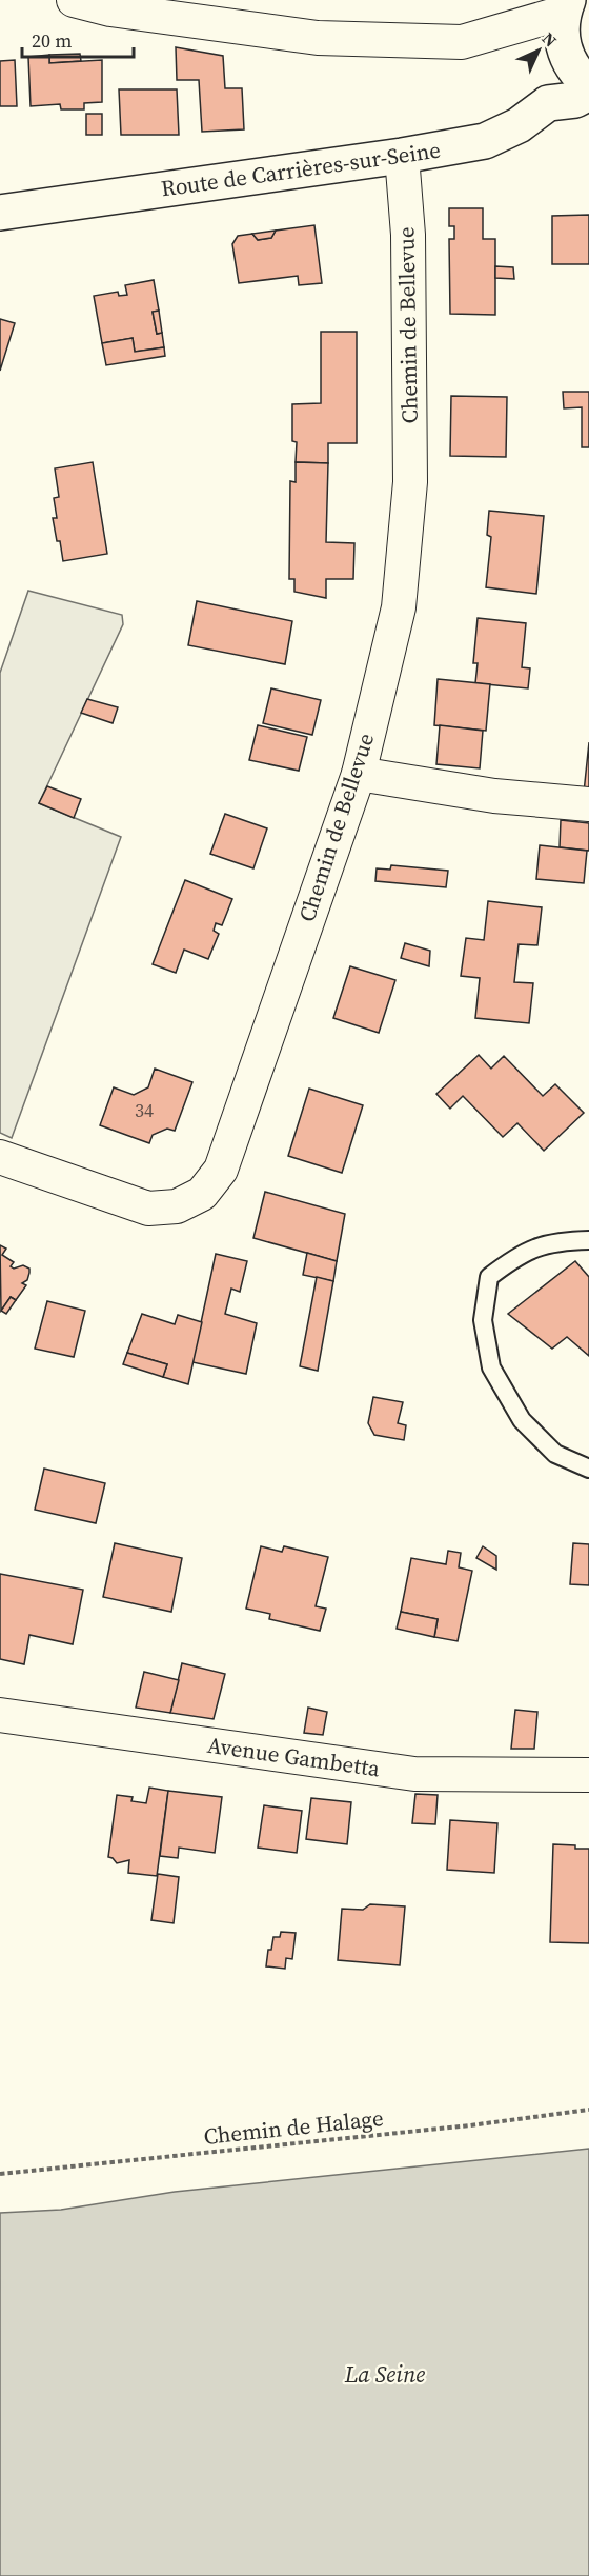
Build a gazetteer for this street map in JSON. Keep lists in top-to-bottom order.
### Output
{
  "streets": {
    "street": ["Route de Carrières-sur-Seine", "Chemin de Bellevue", "Avenue Gambetta"],
    "path": ["Chemin de Halage"]
  },
  "crossings": [
    ["Route de Carrières-sur-Seine", "Chemin de Bellevue"]
  ],
  "water": ["La Seine"],
  "house_numbers": ["34"],
  "scale_bar": "20 m",
  "north": "top right"
}
